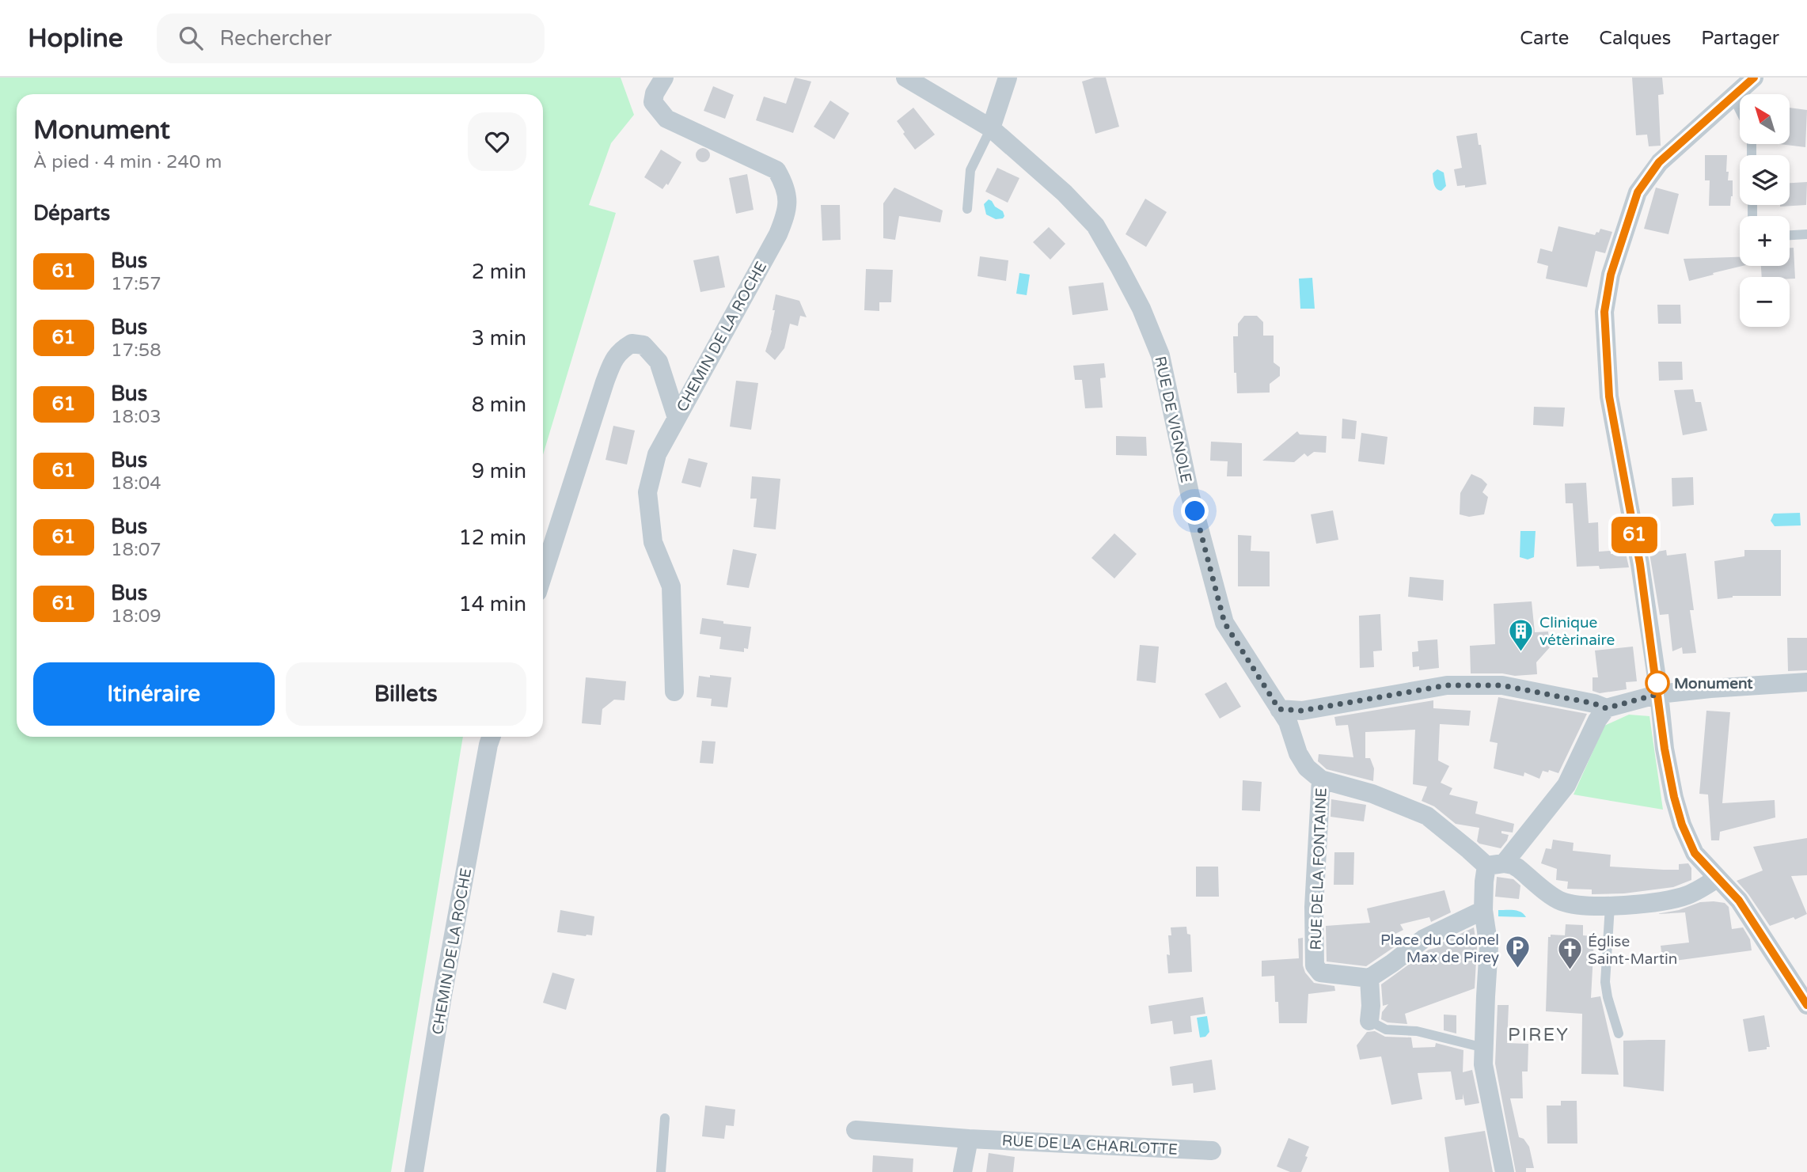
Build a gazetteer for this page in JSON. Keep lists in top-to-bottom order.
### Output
{
  "streets": {
    "street": [
      "CHEMIN DE LA ROCHE",
      "RUE DE VIGNOLE",
      "RUE DE LA FONTAINE",
      "RUE DE LA CHARLOTTE"
    ]
  },
  "crossings": [
    ["RUE DE VIGNOLE", "RUE DE LA FONTAINE"]
  ],
  "districts": ["PIREY"],
  "places": {
    "building": ["Clinique vétèrinaire"],
    "other": ["Monument"],
    "parking": ["Place du Colonel Max de Pirey"],
    "church": ["Église Saint-Martin"]
  },
  "lines": ["bus line 61"],
  "north": "top left",
  "page": {
    "header": "Hopline",
    "search": "Rechercher",
    "nav": ["Carte", "Calques", "Partager"],
    "on_map": "61",
    "map_buttons": ["+", "−"],
    "heading": [
      ["Monument", "À pied · 4 min · 240 m"],
      "Départs"
    ],
    "list": [
      {
        "mark": "61",
        "name": "Bus",
        "note": "17:57",
        "value": "2 min"
      },
      {
        "mark": "61",
        "name": "Bus",
        "note": "17:58",
        "value": "3 min"
      },
      {
        "mark": "61",
        "name": "Bus",
        "note": "18:03",
        "value": "8 min"
      },
      {
        "mark": "61",
        "name": "Bus",
        "note": "18:04",
        "value": "9 min"
      },
      {
        "mark": "61",
        "name": "Bus",
        "note": "18:07",
        "value": "12 min"
      },
      {
        "mark": "61",
        "name": "Bus",
        "note": "18:09",
        "value": "14 min"
      }
    ],
    "buttons": ["Itinéraire", "Billets"]
  }
}
